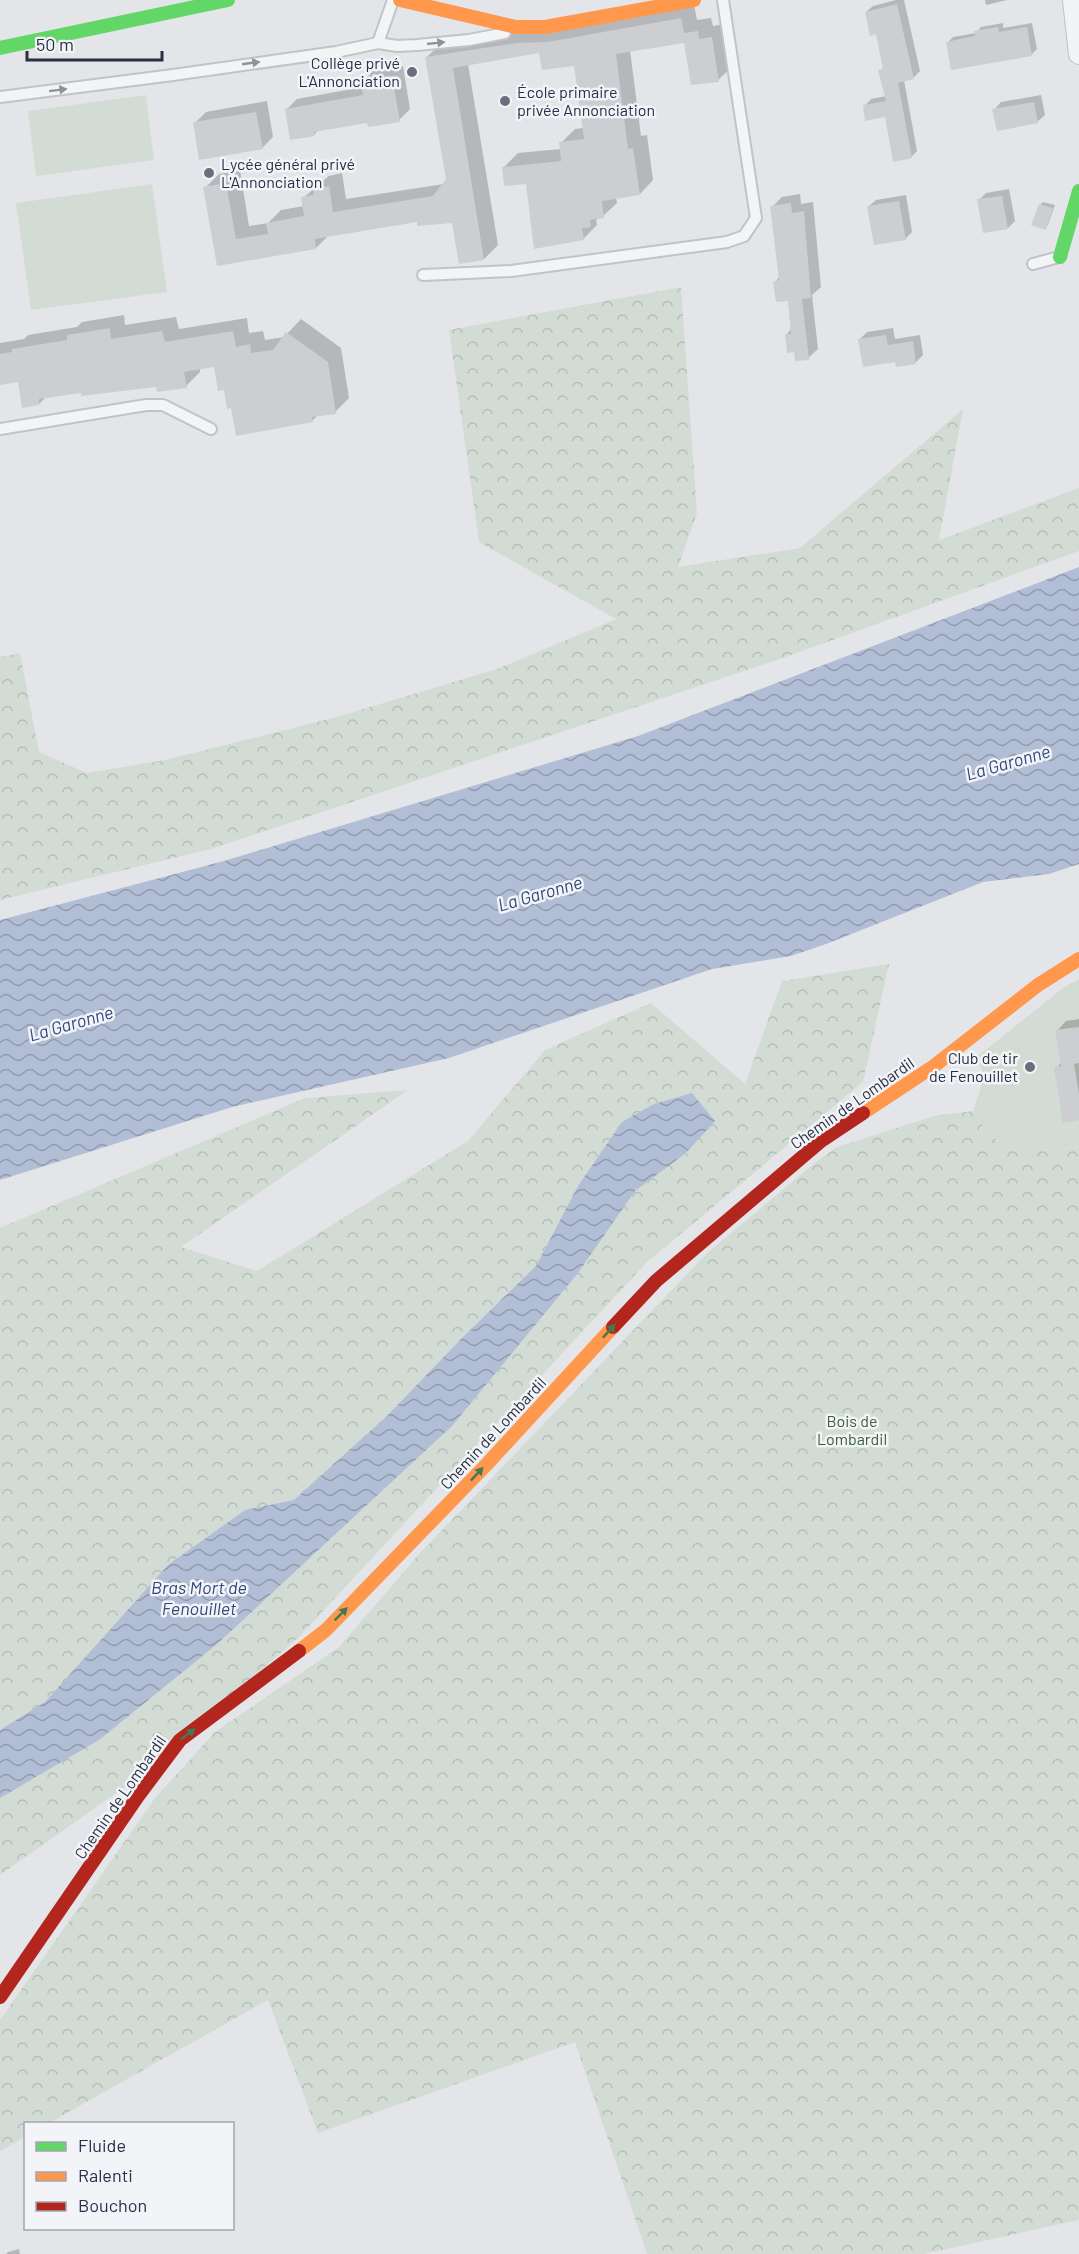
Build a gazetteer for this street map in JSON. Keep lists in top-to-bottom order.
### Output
{
  "streets": {
    "street": ["Chemin de Lombardil"]
  },
  "one_way": ["Chemin de Lombardil"],
  "water": ["La Garonne", "Bras Mort de Fenouillet"],
  "parks": ["Bois de Lombardil"],
  "places": [
    "Collège privé L'Annonciation",
    "École primaire privée Annonciation",
    "Lycée général privé L'Annonciation",
    "Club de tir de Fenouillet"
  ],
  "legend": ["Fluide", "Ralenti", "Bouchon"],
  "scale_bar": "50 m"
}
